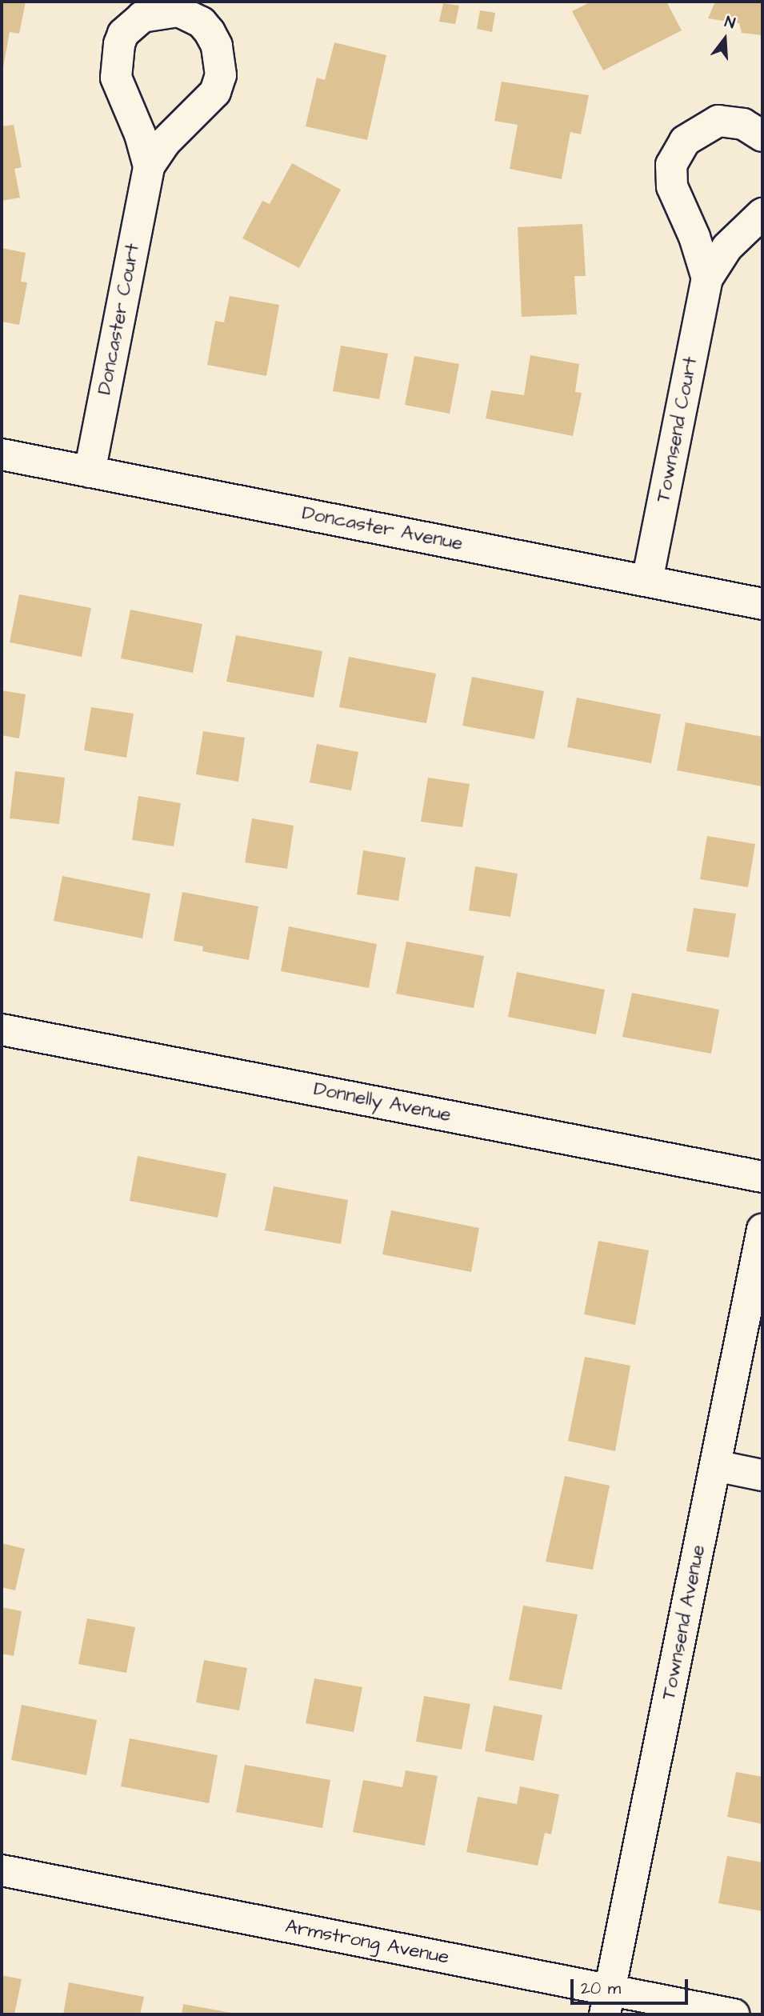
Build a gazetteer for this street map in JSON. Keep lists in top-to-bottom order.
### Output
{
  "streets": {
    "street": [
      "Doncaster Court",
      "Townsend Court",
      "Doncaster Avenue",
      "Donnelly Avenue",
      "Townsend Avenue",
      "Armstrong Avenue"
    ]
  },
  "crossings": [
    ["Doncaster Court", "Doncaster Avenue"],
    ["Townsend Court", "Doncaster Avenue"],
    ["Townsend Avenue", "Armstrong Avenue"]
  ],
  "scale_bar": "20 m",
  "north": "top"
}
